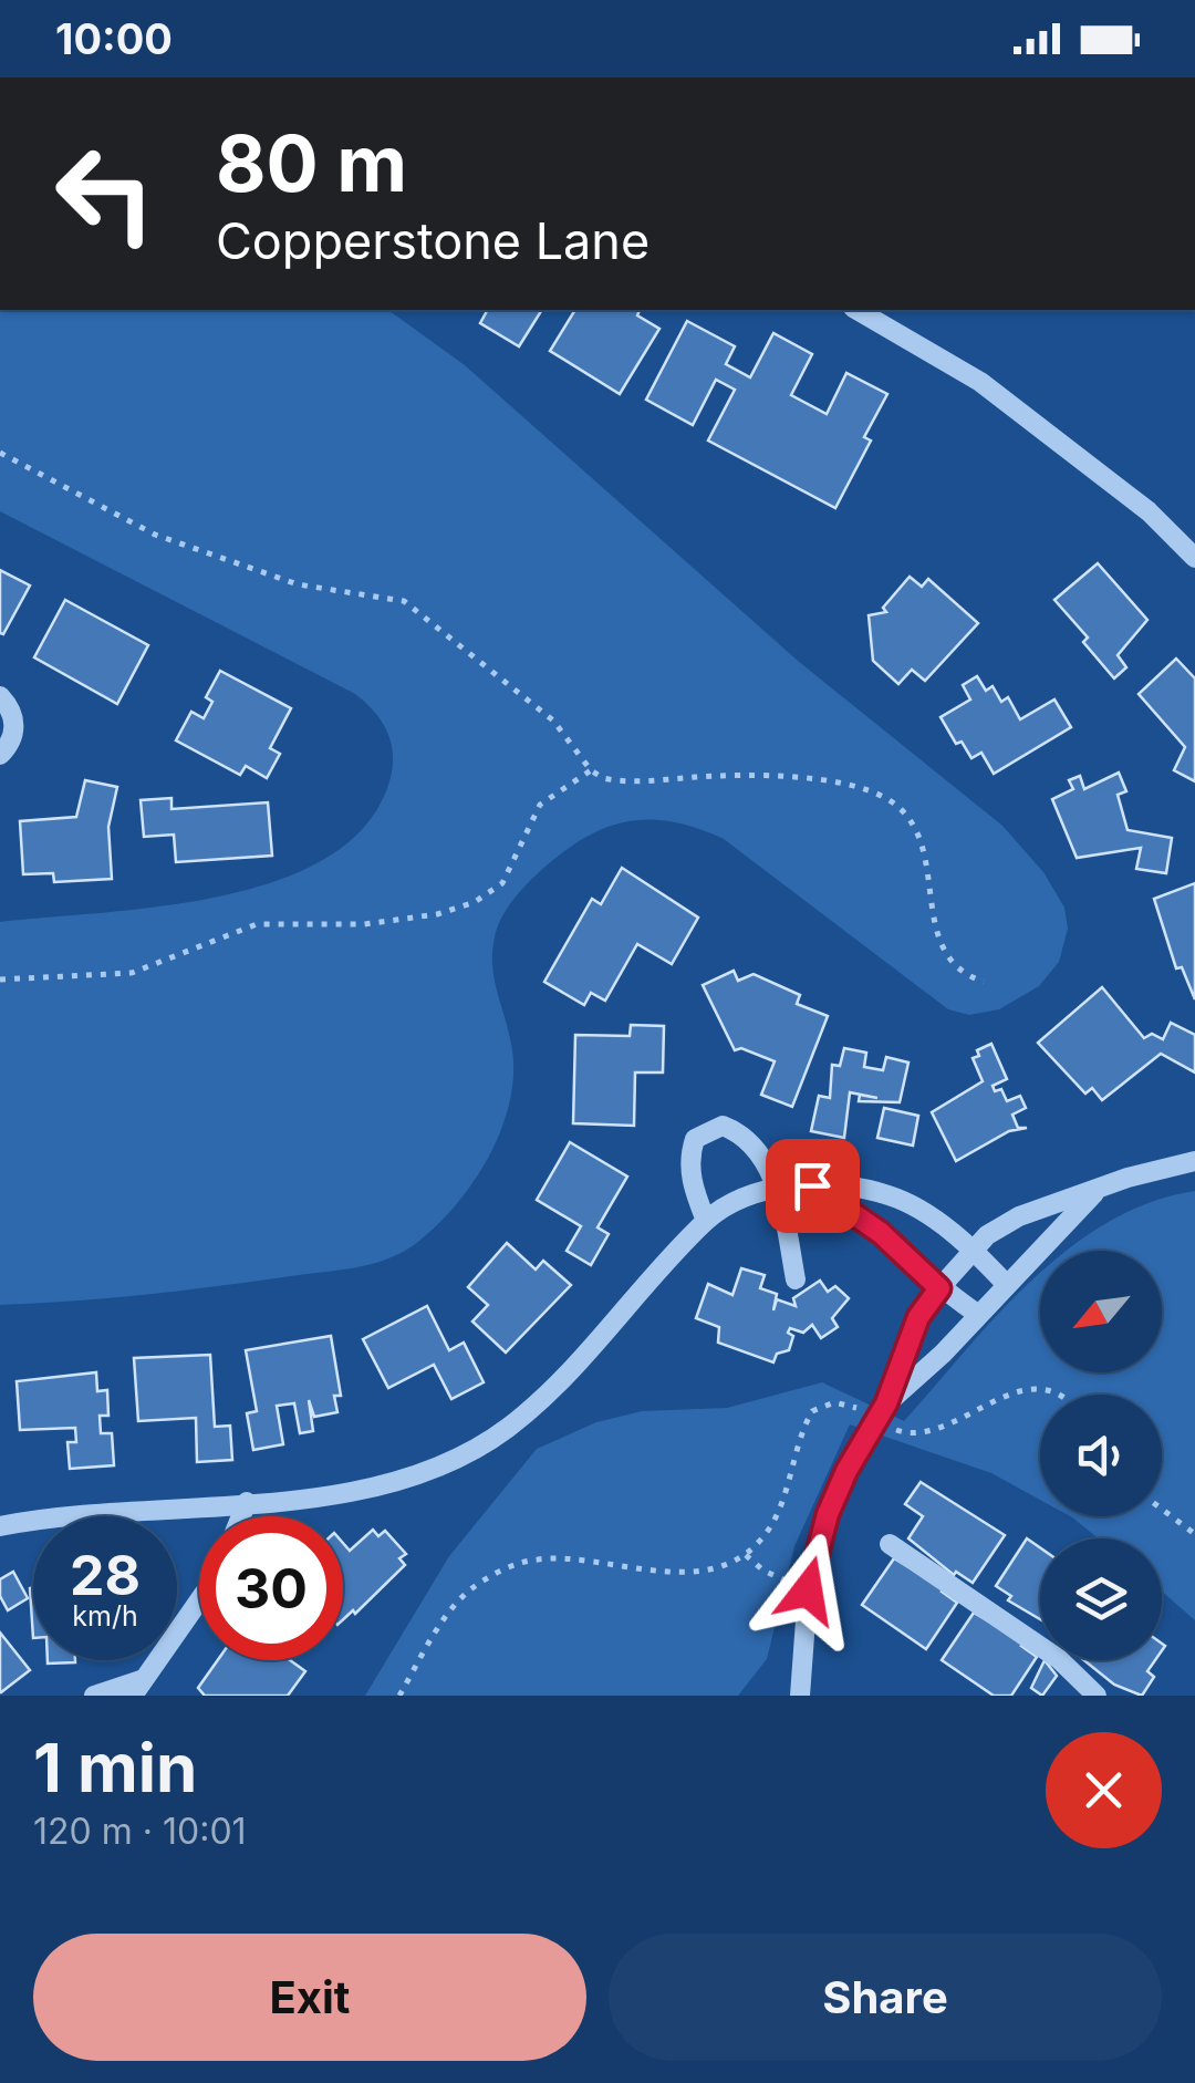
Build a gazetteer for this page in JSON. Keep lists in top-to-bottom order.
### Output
{
  "north": "bottom left",
  "page": {
    "status": "10:00",
    "turn": ["80 m", "Copperstone Lane"],
    "speed": "28 km/h",
    "limit": "30",
    "heading": ["1 min", "120 m · 10:01"],
    "buttons": ["Exit", "Share"]
  }
}
